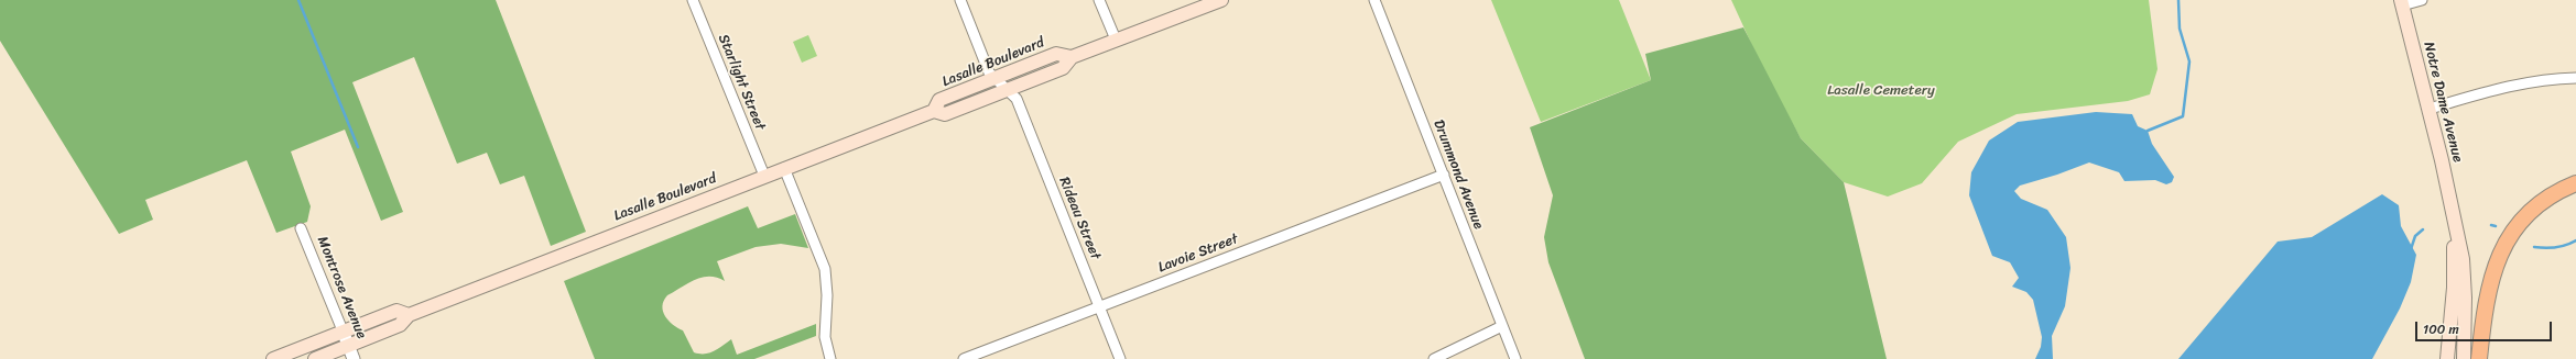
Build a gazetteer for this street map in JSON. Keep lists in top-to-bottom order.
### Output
{
  "streets": {
    "main road": ["Lasalle Boulevard", "Notre Dame Avenue"],
    "street": [
      "Starlight Street",
      "Drummond Avenue",
      "Rideau Street",
      "Lavoie Street",
      "Montrose Avenue"
    ]
  },
  "crossings": [
    ["Lasalle Boulevard", "Starlight Street"],
    ["Lasalle Boulevard", "Rideau Street"],
    ["Lasalle Boulevard", "Montrose Avenue"],
    ["Drummond Avenue", "Lavoie Street"],
    ["Rideau Street", "Lavoie Street"]
  ],
  "parks": ["Lasalle Cemetery"],
  "scale_bar": "100 m"
}
